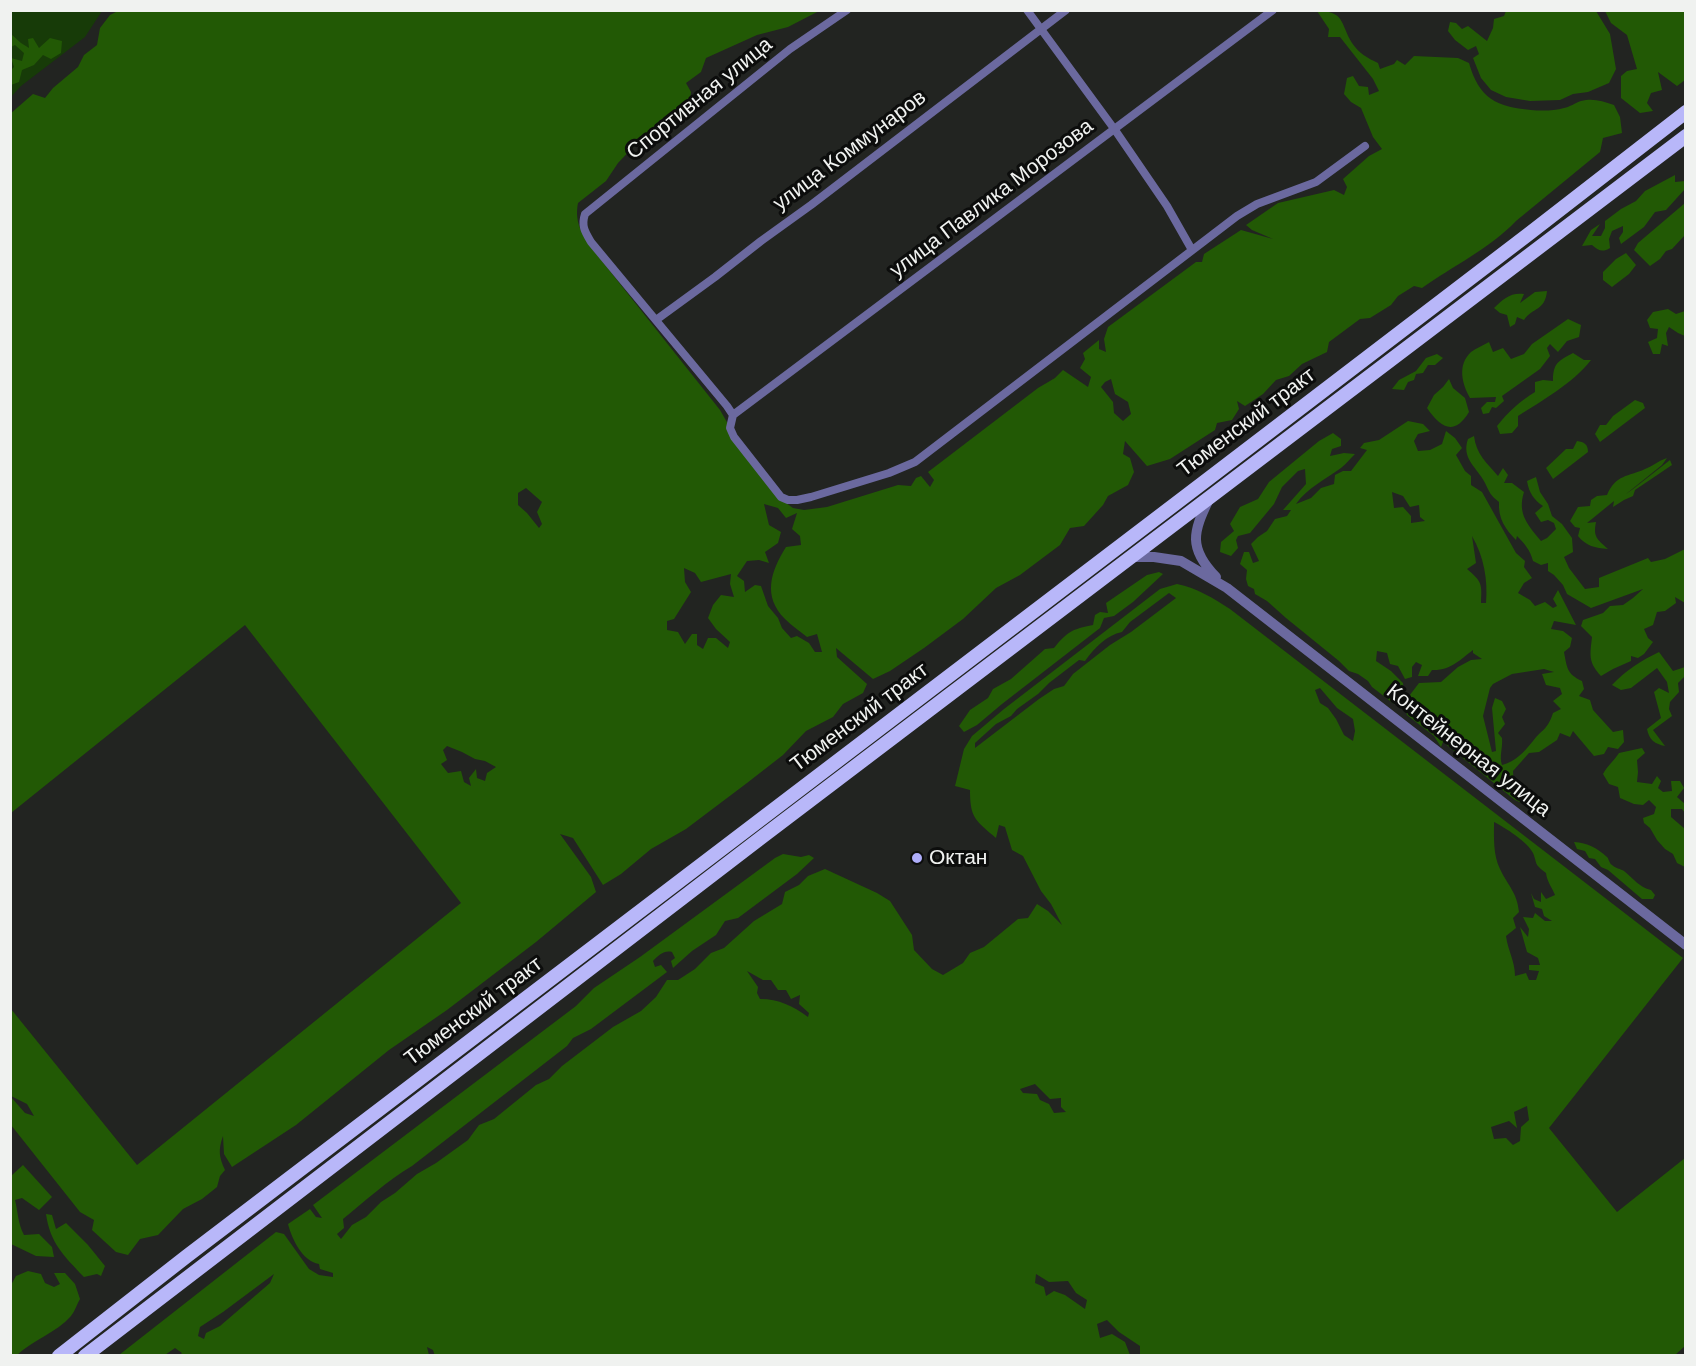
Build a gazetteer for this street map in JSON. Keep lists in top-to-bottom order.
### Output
{
  "streets": {
    "main road": ["Тюменский тракт"],
    "street": [
      "Спортивная улица",
      "улица Коммунаров",
      "улица Павлика Морозова",
      "Контейнерная улица"
    ]
  },
  "crossings": [
    ["Спортивная улица", "улица Коммунаров"],
    ["Тюменский тракт", "Контейнерная улица"]
  ],
  "places": ["Октан"]
}
